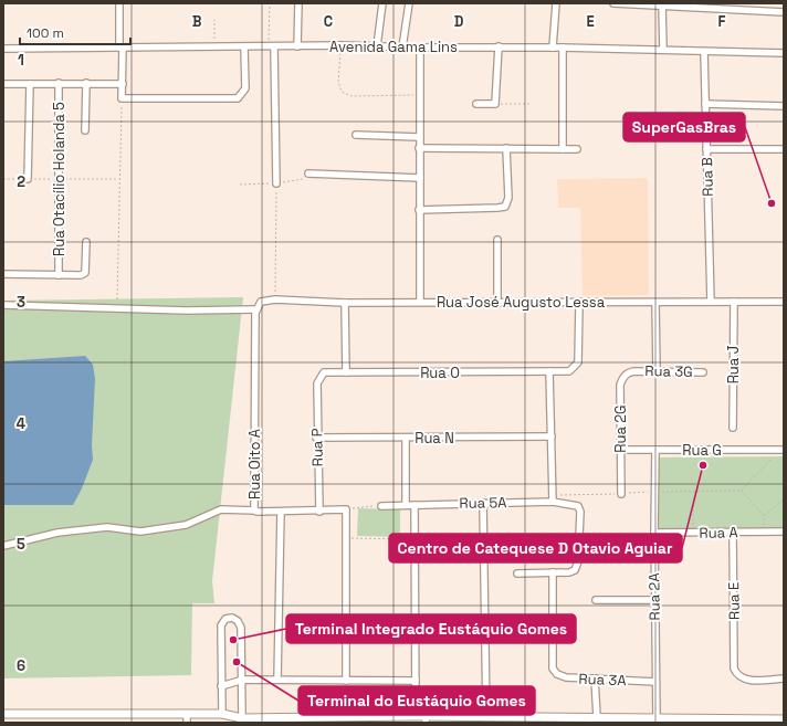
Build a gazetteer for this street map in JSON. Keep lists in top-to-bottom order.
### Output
{
  "streets": {
    "street": [
      "Avenida Gama Lins",
      "Rua B",
      "Rua Otacílio Holanda 5",
      "Rua José Augusto Lessa",
      "Rua J",
      "Rua 3G",
      "Rua O",
      "Rua 2G",
      "Rua N",
      "Rua P",
      "Rua G",
      "Rua Oito A",
      "Rua 5A",
      "Rua A",
      "Rua 2A",
      "Rua E",
      "Rua 3A"
    ]
  },
  "crossings": [
    ["Avenida Gama Lins", "Rua B"],
    ["Rua B", "Rua José Augusto Lessa"],
    ["Rua José Augusto Lessa", "Rua J"],
    ["Rua José Augusto Lessa", "Rua O"],
    ["Rua José Augusto Lessa", "Rua Oito A"],
    ["Rua 3G", "Rua 2G"],
    ["Rua O", "Rua P"],
    ["Rua 2G", "Rua G"],
    ["Rua N", "Rua P"],
    ["Rua G", "Rua 2A"],
    ["Rua 5A", "Rua 3A"],
    ["Rua A", "Rua 2A"],
    ["Rua A", "Rua E"],
    ["Rua 2A", "Rua 3A"]
  ],
  "places": [
    "SuperGasBras",
    "Centro de Catequese D Otavio Aguiar",
    "Terminal Integrado Eustáquio Gomes",
    "Terminal do Eustáquio Gomes"
  ],
  "scale_bar": "100 m",
  "grid": {
    "columns": [
      "B",
      "C",
      "D",
      "E",
      "F"
    ],
    "rows": [
      "1",
      "2",
      "3",
      "4",
      "5",
      "6"
    ]
  }
}
